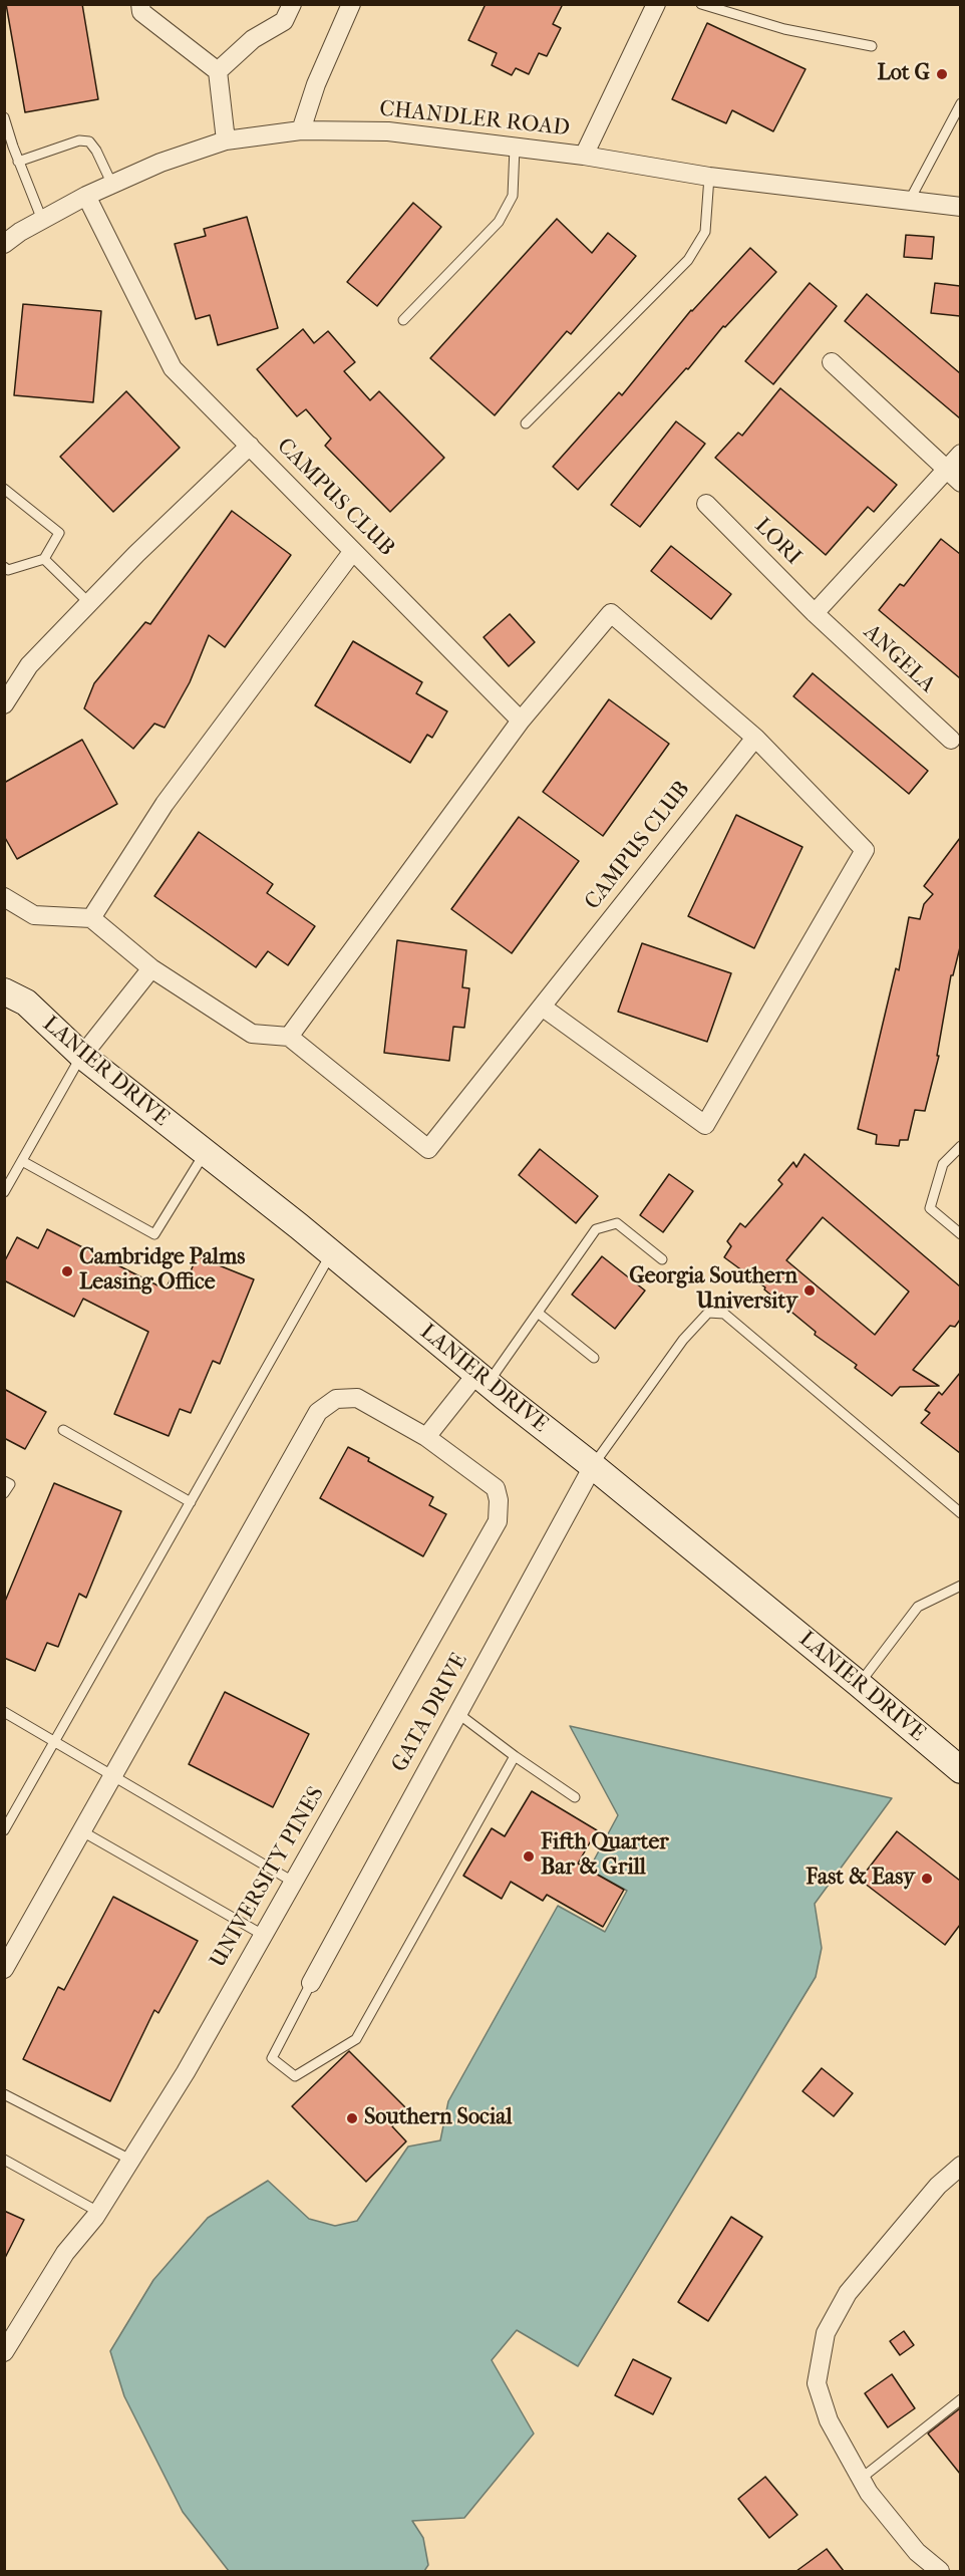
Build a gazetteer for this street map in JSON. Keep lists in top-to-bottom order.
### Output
{
  "streets": {
    "street": [
      "CHANDLER ROAD",
      "CAMPUS CLUB",
      "LORI",
      "ANGELA",
      "LANIER DRIVE",
      "GATA DRIVE",
      "UNIVERSITY PINES"
    ]
  },
  "crossings": [
    ["CHANDLER ROAD", "CAMPUS CLUB"],
    ["LORI", "ANGELA"],
    ["LANIER DRIVE", "GATA DRIVE"]
  ],
  "places": [
    "Lot G",
    "Cambridge Palms Leasing Office",
    "Georgia Southern University",
    "Fifth Quarter Bar & Grill",
    "Fast & Easy",
    "Southern Social"
  ]
}
